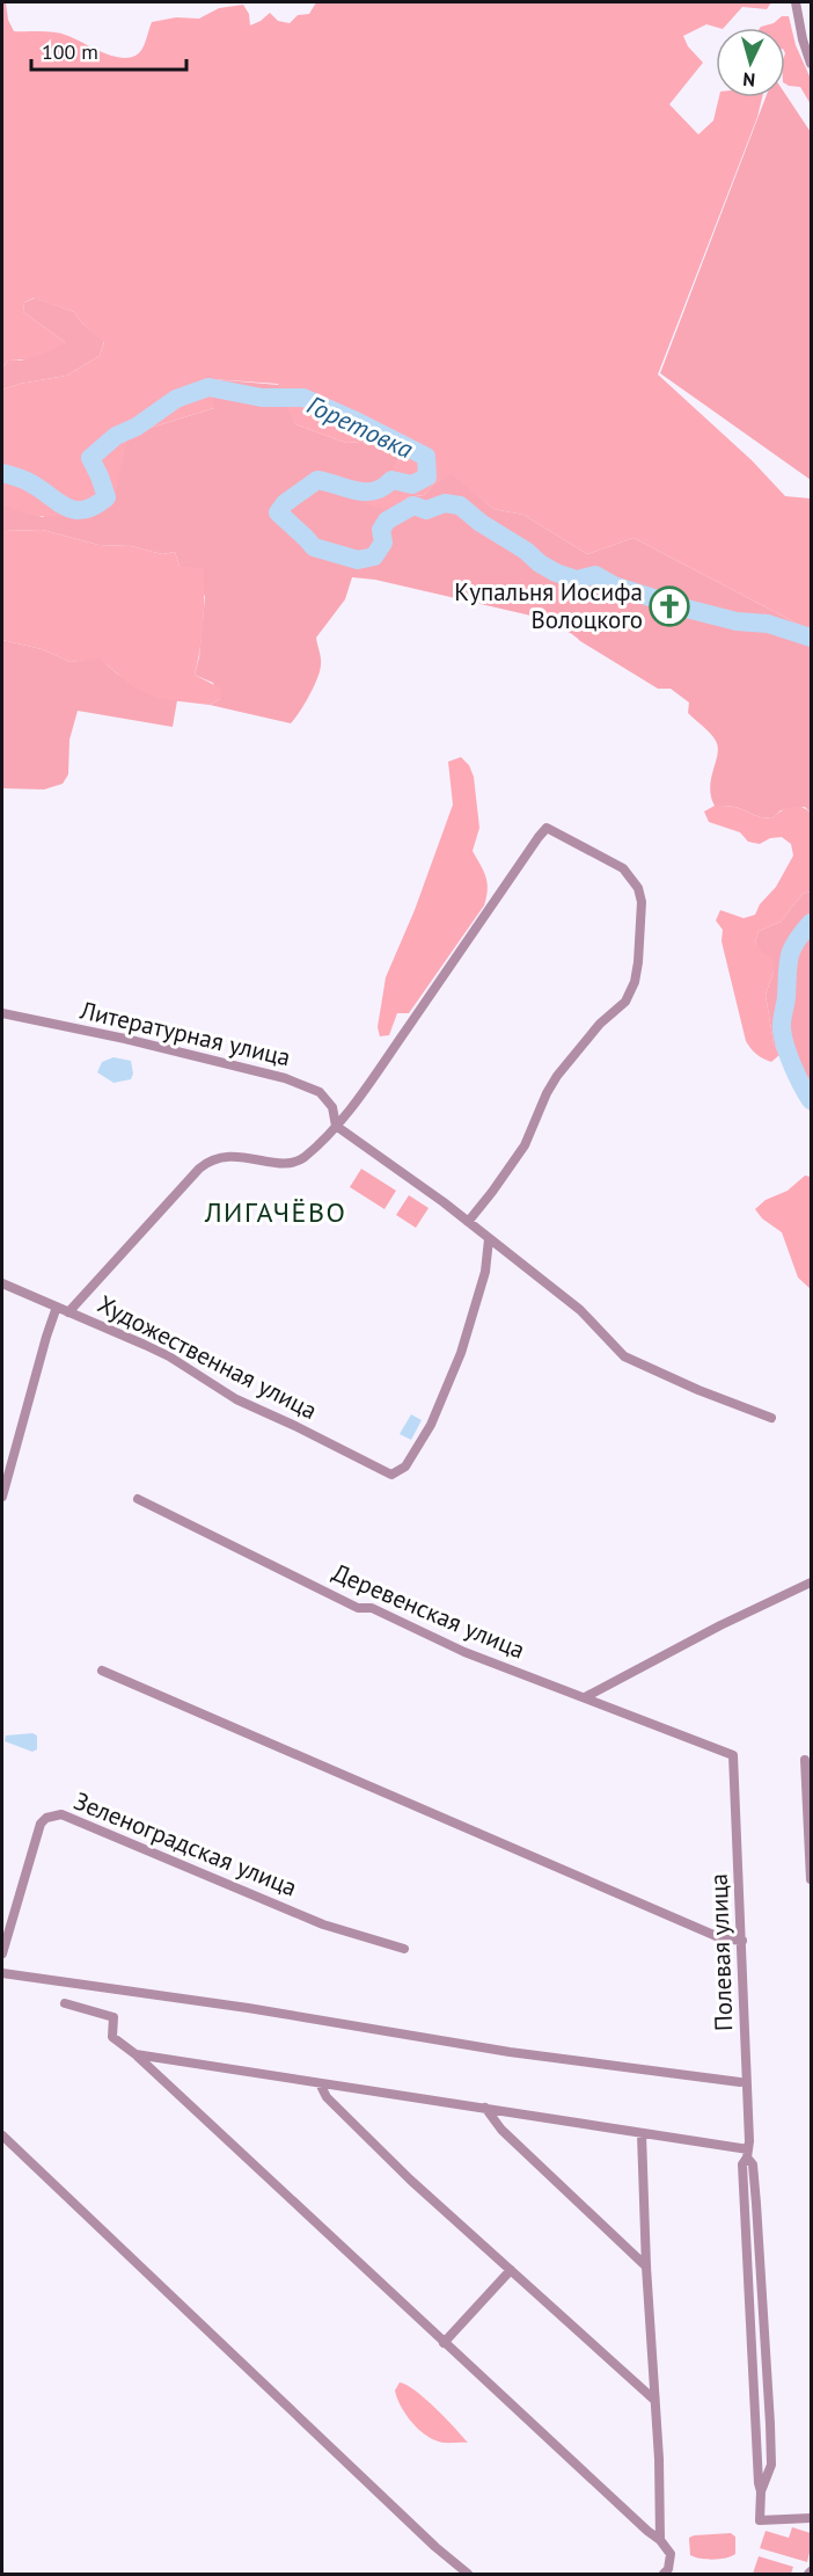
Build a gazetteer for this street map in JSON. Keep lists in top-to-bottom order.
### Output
{
  "streets": {
    "street": [
      "Литературная улица",
      "Художественная улица",
      "Деревенская улица",
      "Зеленоградская улица",
      "Полевая улица"
    ]
  },
  "crossings": [
    ["Деревенская улица", "Полевая улица"]
  ],
  "districts": ["ЛИГАЧЁВО"],
  "water": ["Горетовка"],
  "places": {
    "church": ["Купальня Иосифа Волоцкого"]
  },
  "scale_bar": "100 m",
  "north": "bottom"
}
